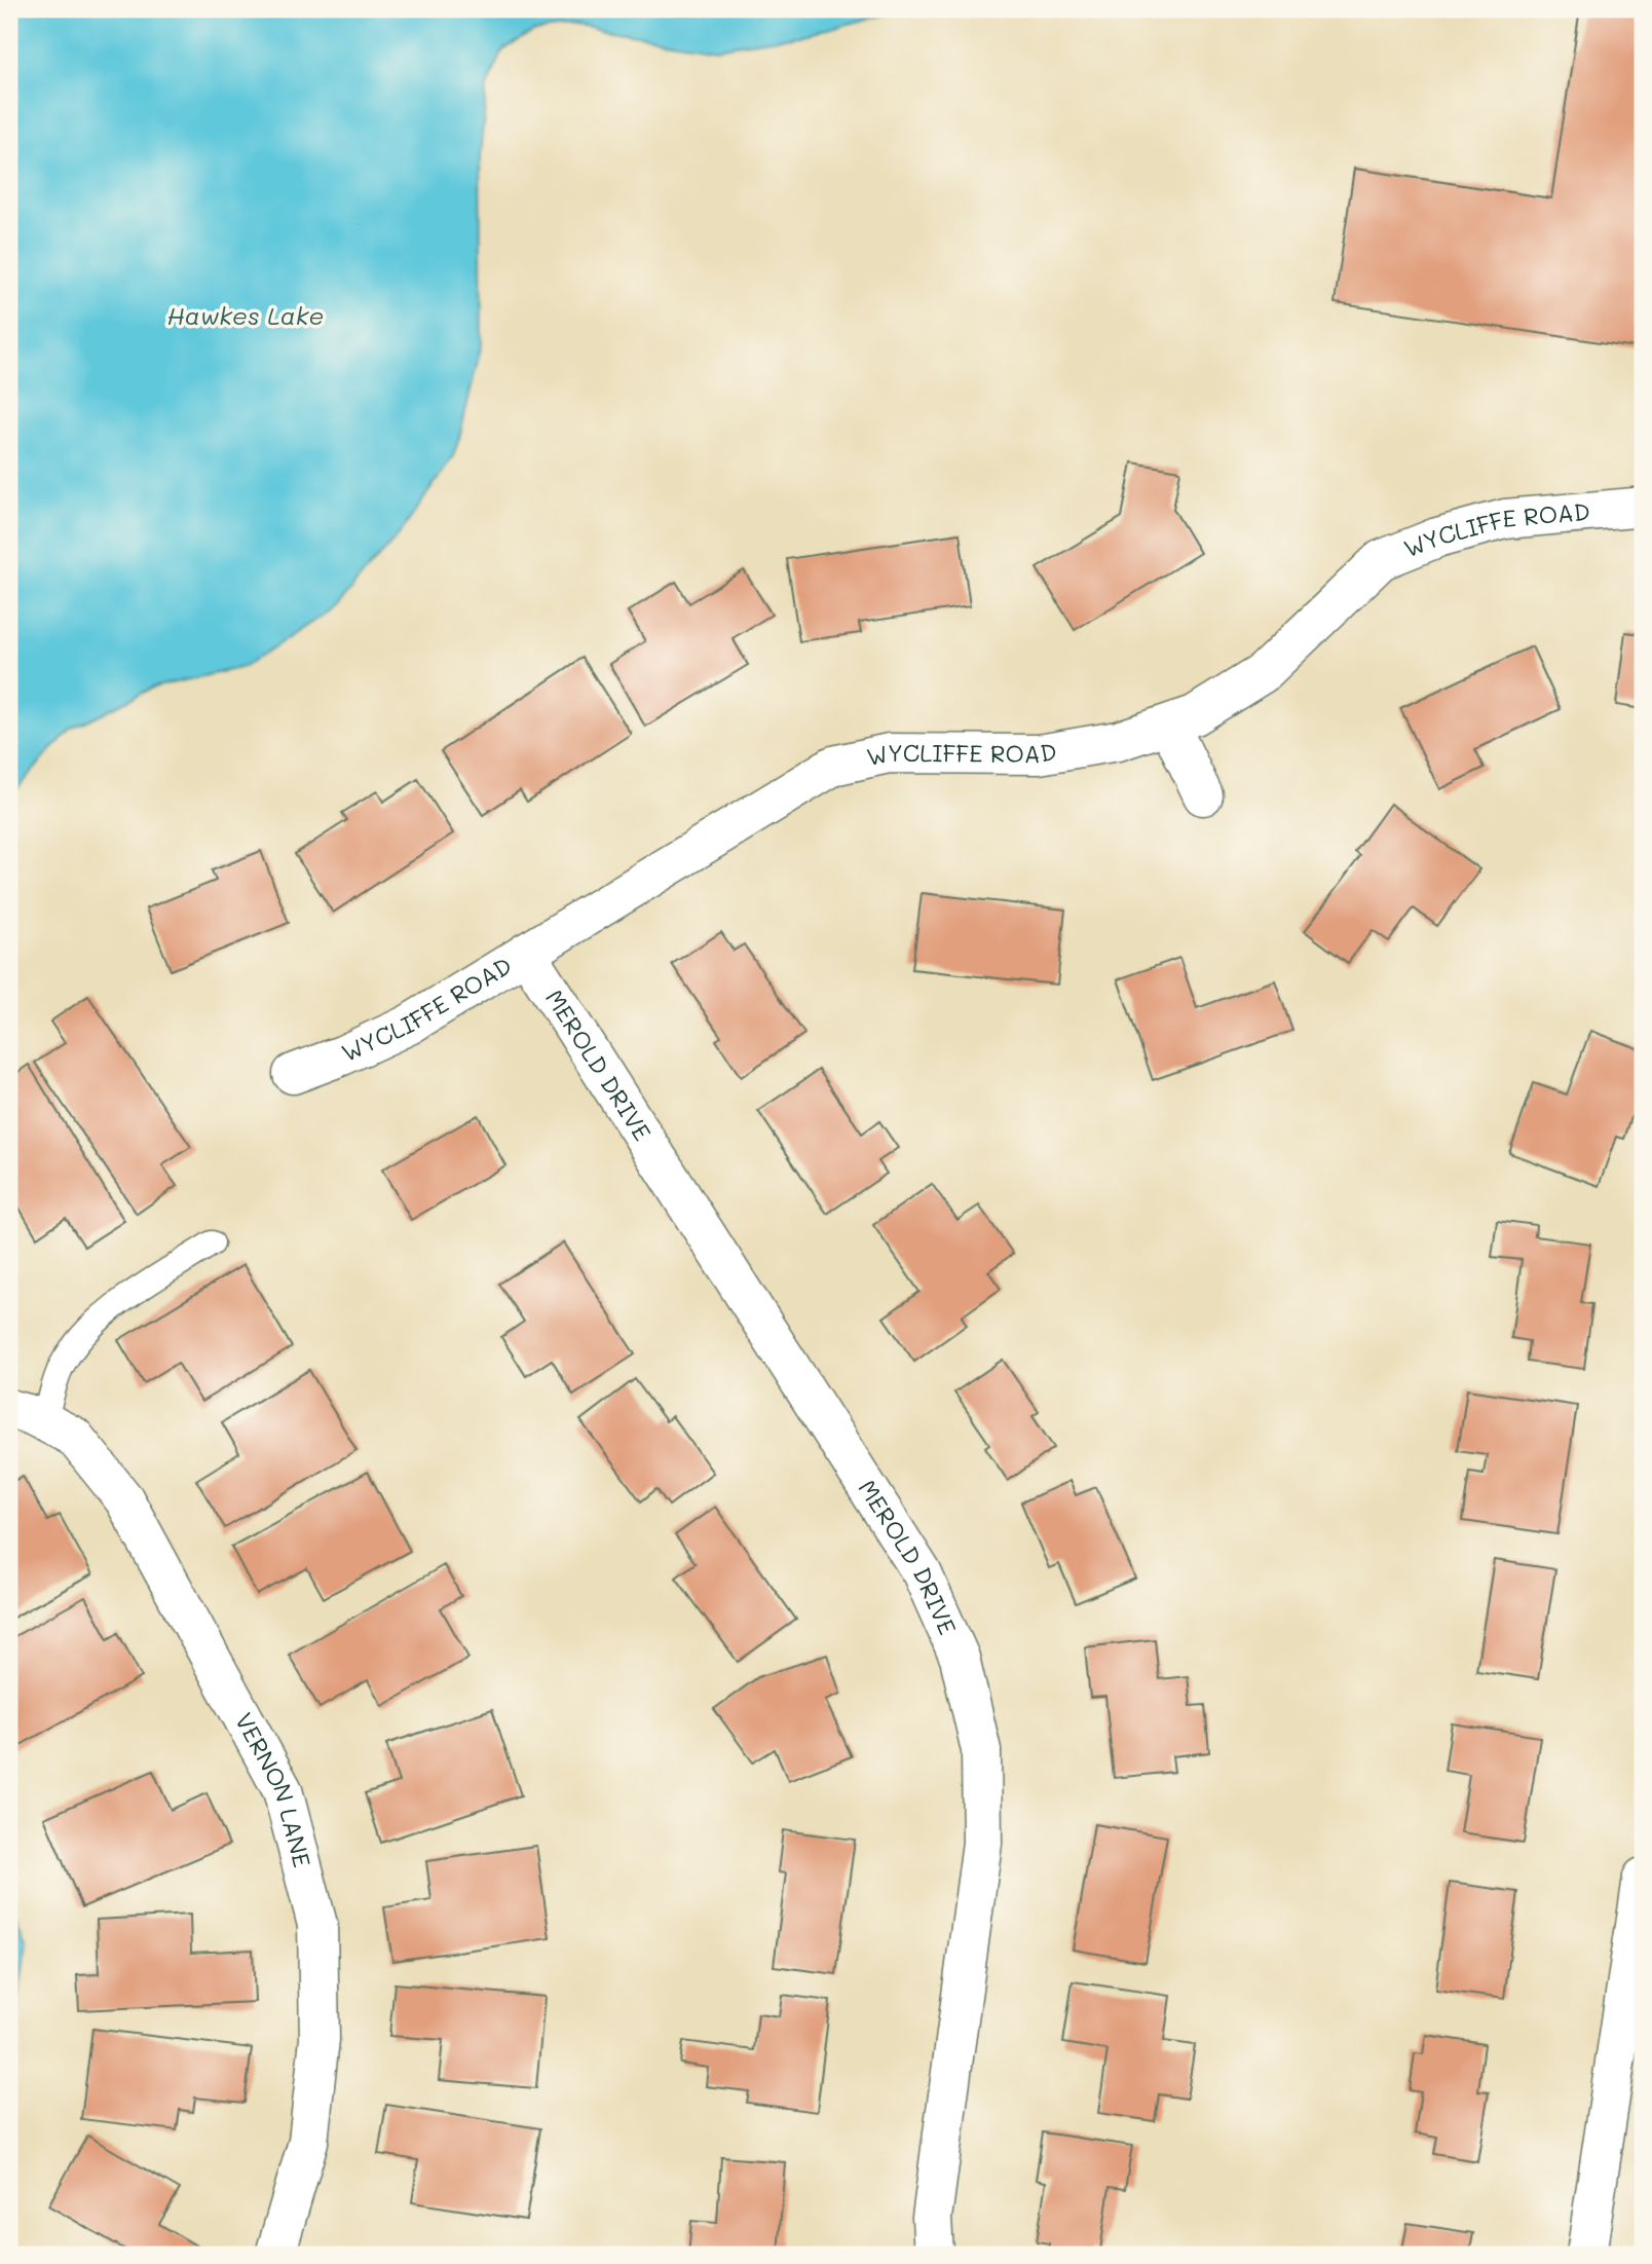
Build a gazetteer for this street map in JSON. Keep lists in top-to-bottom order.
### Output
{
  "streets": {
    "street": ["WYCLIFFE ROAD", "MEROLD DRIVE", "VERNON LANE"]
  },
  "crossings": [
    ["WYCLIFFE ROAD", "MEROLD DRIVE"]
  ],
  "water": ["Hawkes Lake"]
}
